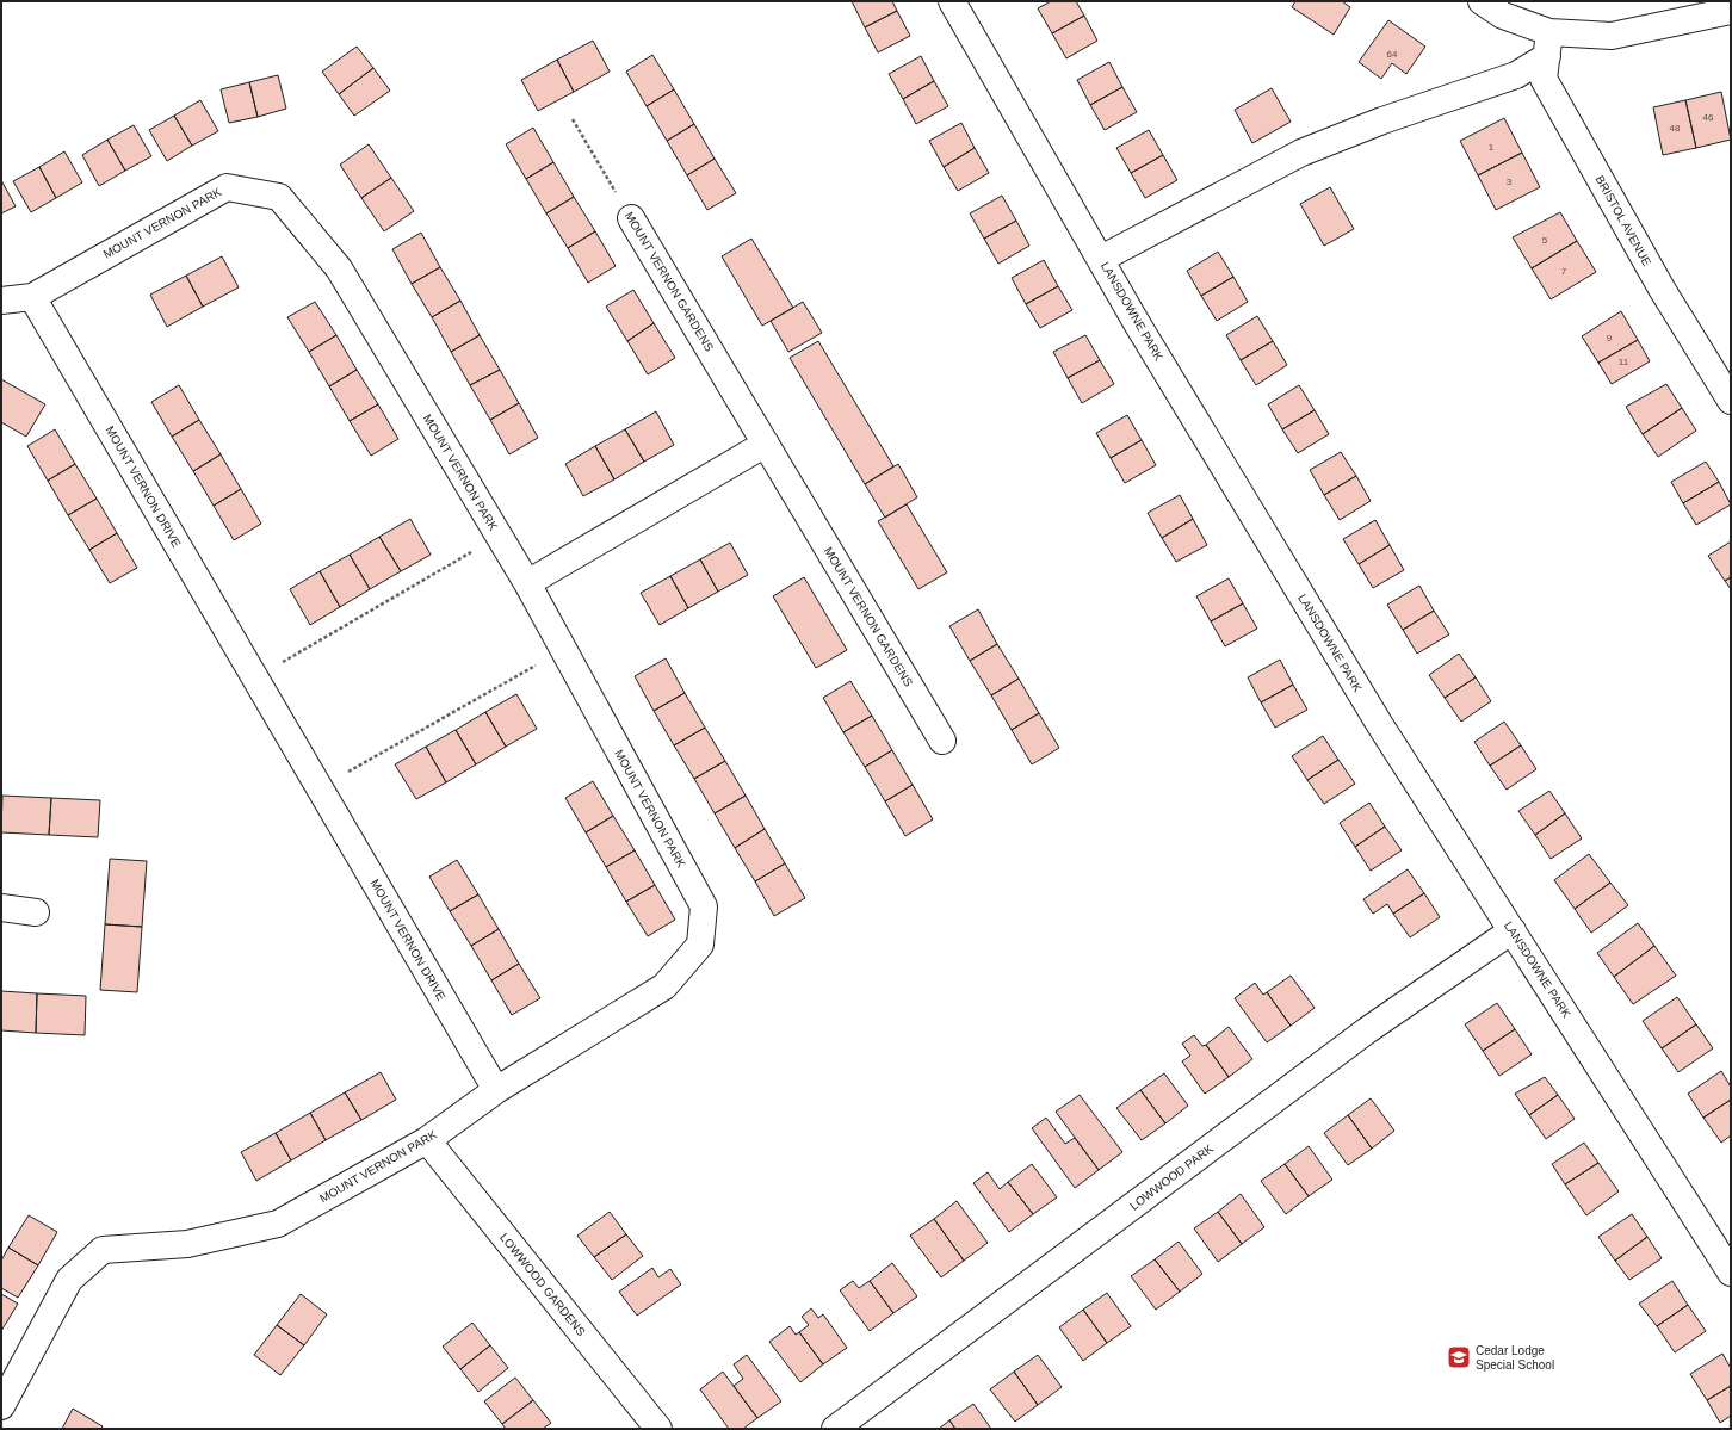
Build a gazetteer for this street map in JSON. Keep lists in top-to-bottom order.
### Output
{
  "streets": {
    "street": [
      "BRISTOL AVENUE",
      "MOUNT VERNON PARK",
      "MOUNT VERNON GARDENS",
      "LANSDOWNE PARK",
      "MOUNT VERNON DRIVE",
      "LOWWOOD PARK",
      "LOWWOOD GARDENS"
    ]
  },
  "crossings": [
    ["MOUNT VERNON PARK", "MOUNT VERNON DRIVE"],
    ["MOUNT VERNON PARK", "LOWWOOD GARDENS"],
    ["LANSDOWNE PARK", "LOWWOOD PARK"]
  ],
  "places": {
    "school or university": ["Cedar Lodge Special School"]
  },
  "house_numbers": [
    "64",
    "46",
    "48",
    "1",
    "3",
    "5",
    "7",
    "9",
    "11"
  ]
}
